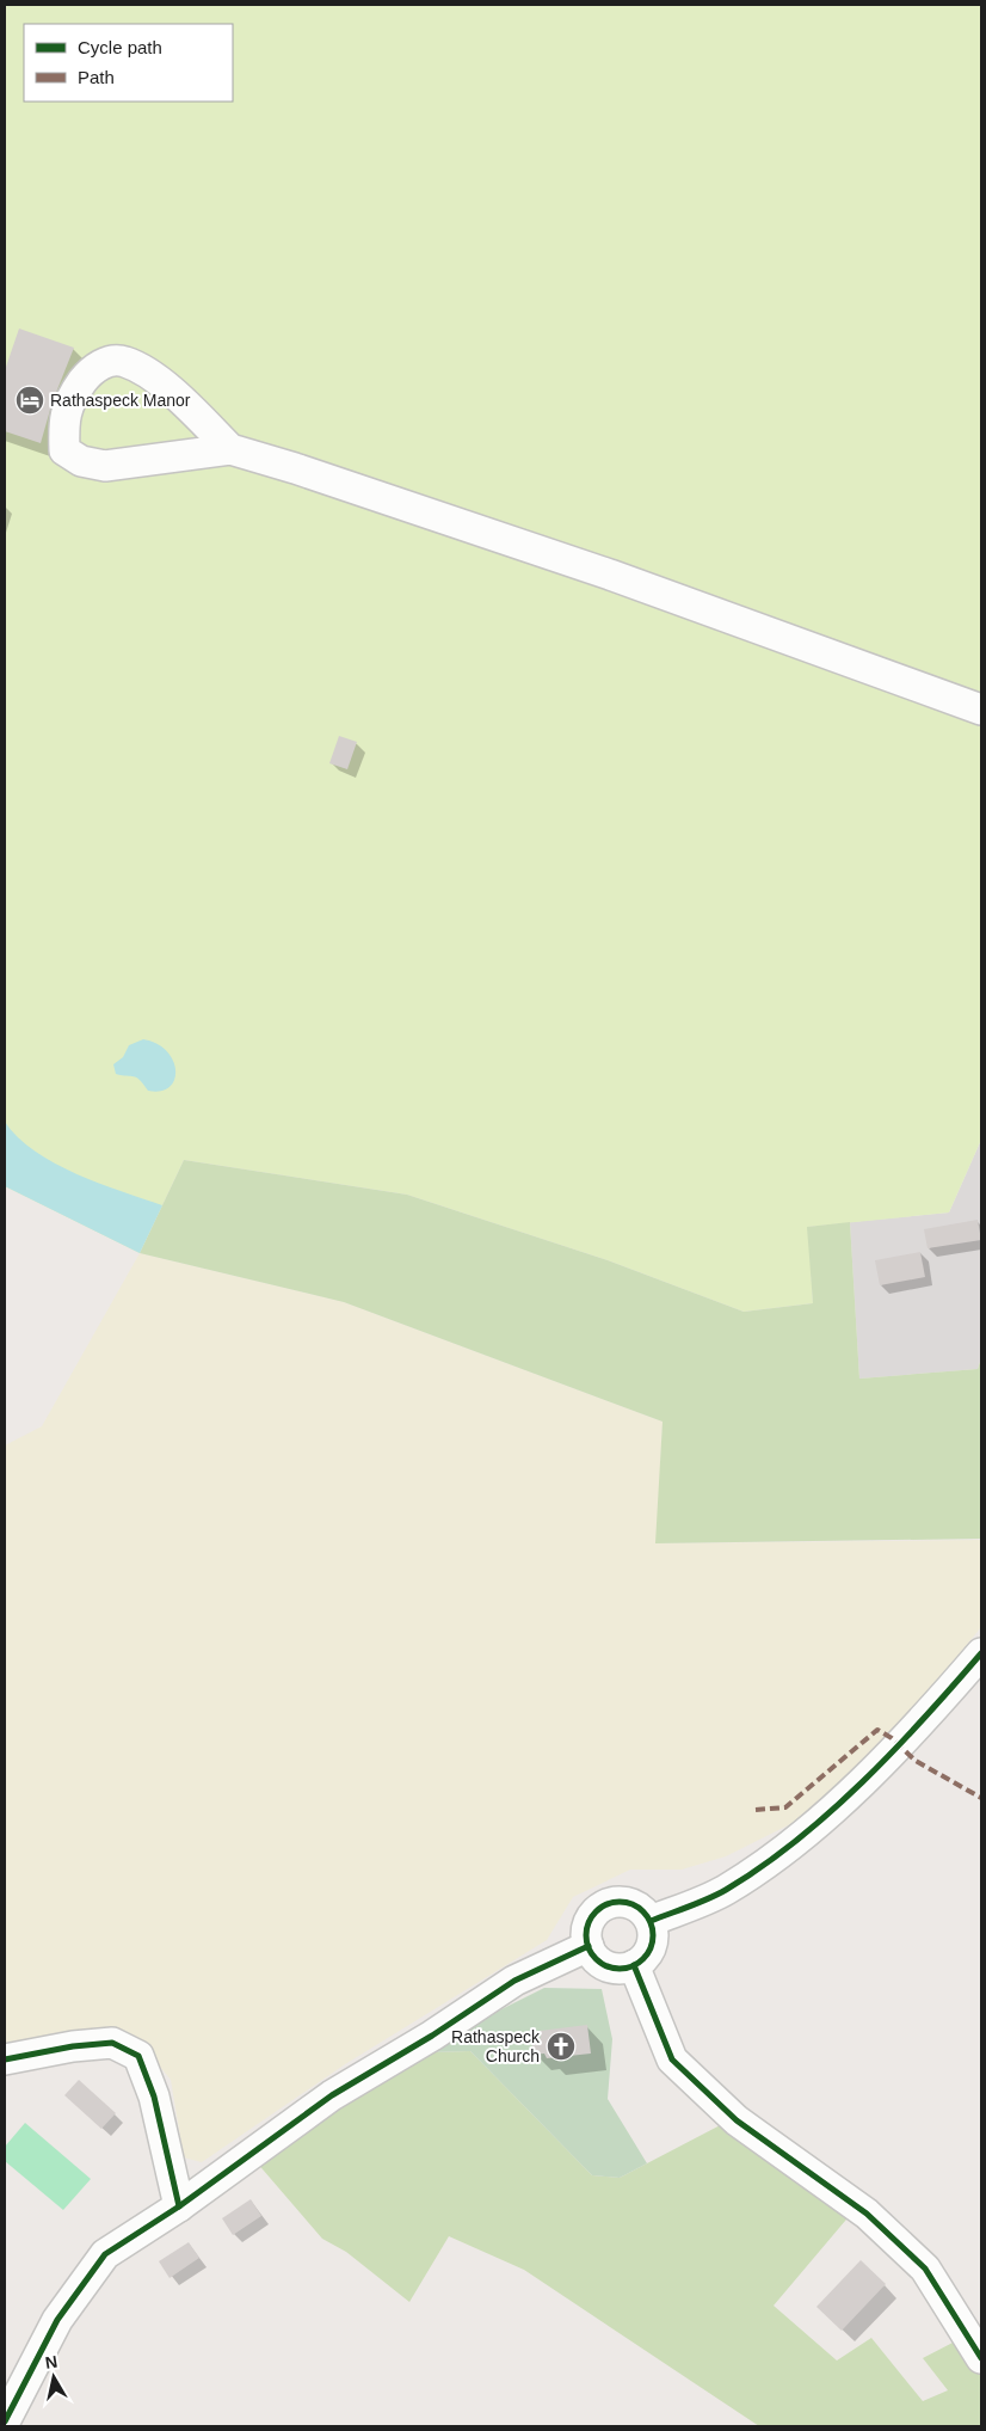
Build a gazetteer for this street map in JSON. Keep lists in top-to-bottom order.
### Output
{
  "places": {
    "hotel": ["Rathaspeck Manor"],
    "church": ["Rathaspeck Church"]
  },
  "legend": ["Cycle path", "Path"],
  "north": "top"
}
